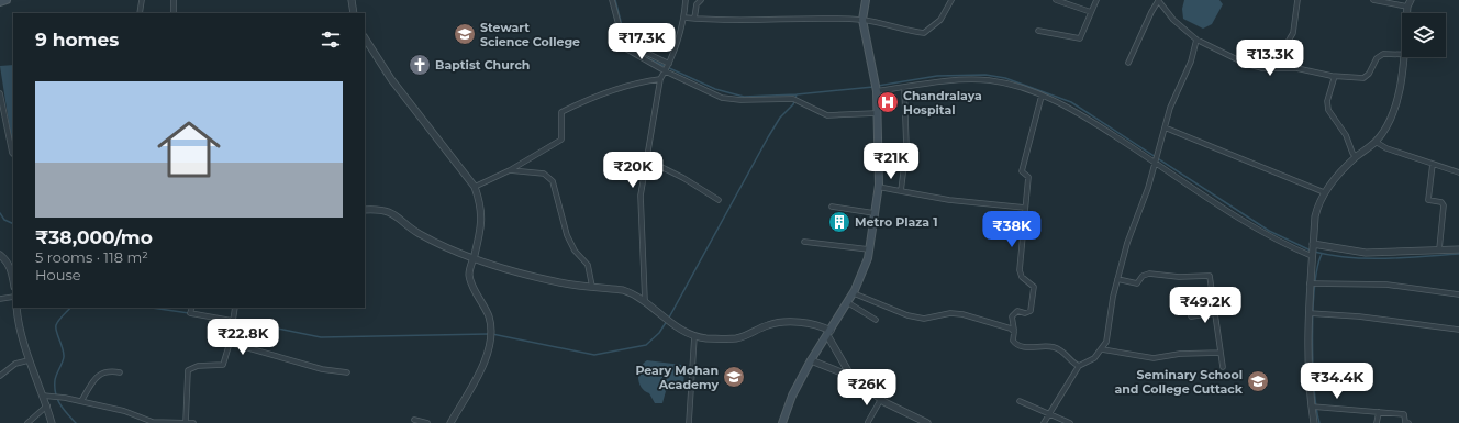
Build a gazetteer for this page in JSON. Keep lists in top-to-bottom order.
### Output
{
  "places": {
    "school or university": ["Stewart Science College", "Peary Mohan Academy", "Seminary School and College Cuttack"],
    "church": ["Baptist Church"],
    "hospital": ["Chandralaya Hospital"],
    "building": ["Metro Plaza 1"]
  },
  "page": {
    "heading": "9 homes",
    "price": [
      "₹17.3K",
      "₹13.3K",
      "₹21K",
      "₹20K",
      "₹38K",
      "₹49.2K",
      "₹22.8K",
      "₹34.4K",
      "₹26K"
    ],
    "list": [
      {
        "name": "₹38,000/mo",
        "note": "5 rooms · 118 m² · House"
      }
    ]
  }
}
